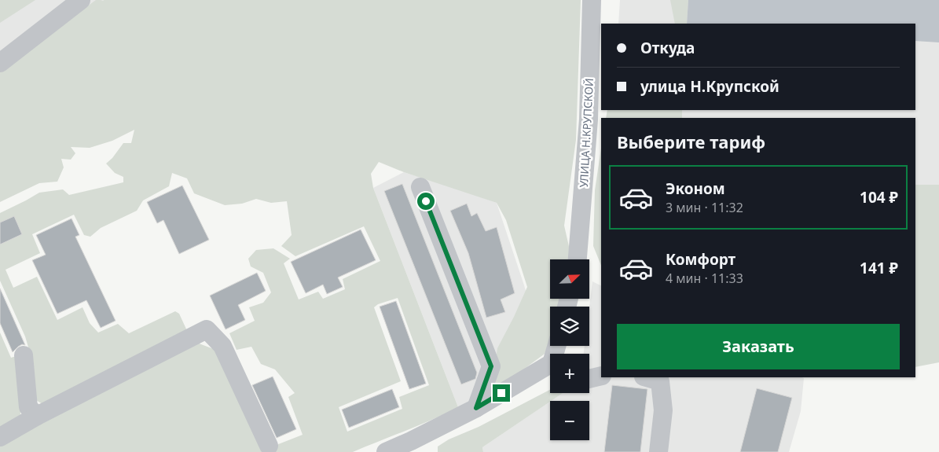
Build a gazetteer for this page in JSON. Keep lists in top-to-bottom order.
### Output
{
  "streets": {
    "street": ["УЛИЦА Н.КРУПСКОЙ"]
  },
  "north": "top right",
  "page": {
    "banner": ["Откуда", "улица Н.Крупской"],
    "heading": "Выберите тариф",
    "list": [
      {
        "name": "Эконом",
        "note": "3 мин · 11:32",
        "value": "104 ₽"
      },
      {
        "name": "Комфорт",
        "note": "4 мин · 11:33",
        "value": "141 ₽"
      }
    ],
    "map_buttons": ["+", "−"],
    "buttons": "Заказать"
  }
}
